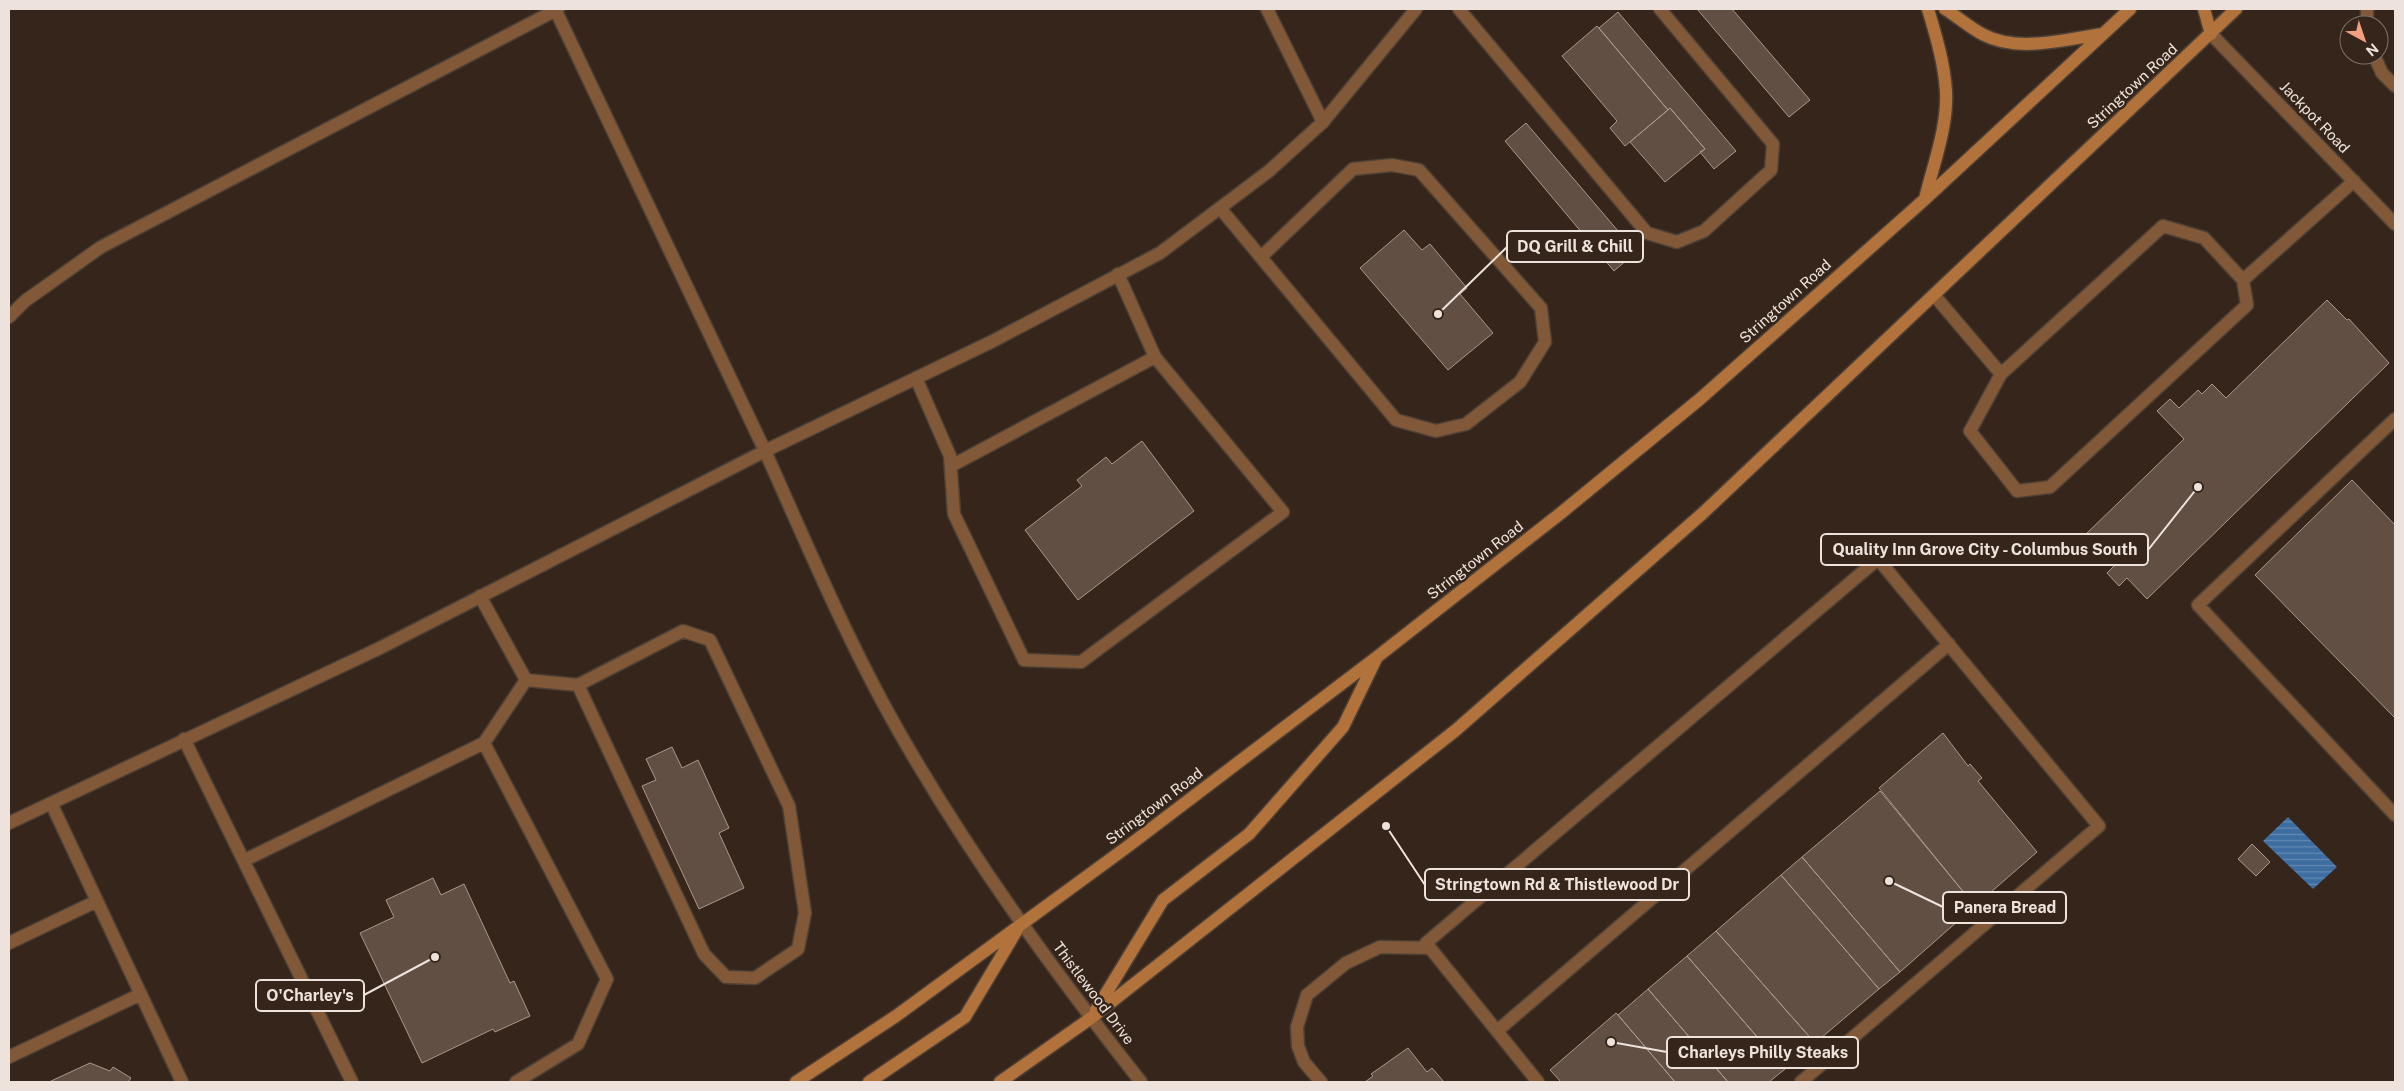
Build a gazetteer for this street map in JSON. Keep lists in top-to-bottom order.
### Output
{
  "streets": {
    "main road": ["Stringtown Road"],
    "street": ["Jackpot Road", "Thistlewood Drive"]
  },
  "crossings": [
    ["Stringtown Road", "Jackpot Road"],
    ["Stringtown Road", "Thistlewood Drive"]
  ],
  "places": [
    "DQ Grill & Chill",
    "Quality Inn Grove City - Columbus South",
    "Stringtown Rd & Thistlewood Dr",
    "Panera Bread",
    "O'Charley's",
    "Charleys Philly Steaks"
  ],
  "north": "bottom right"
}
